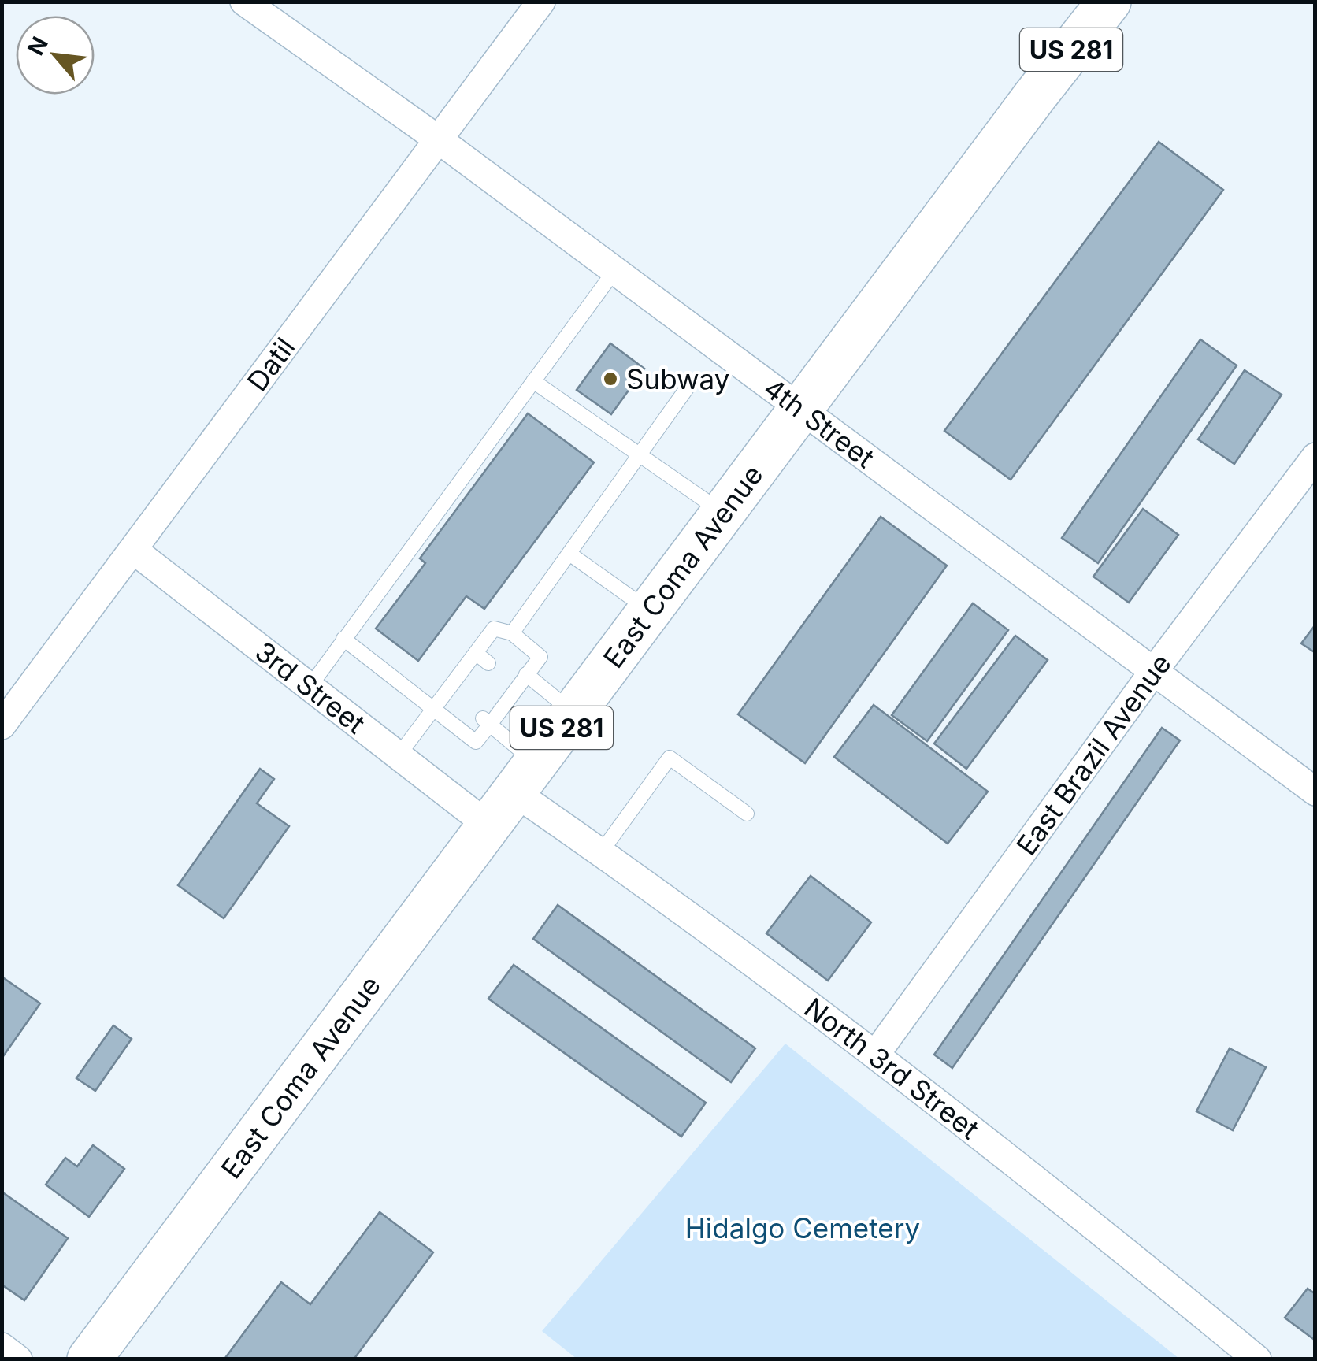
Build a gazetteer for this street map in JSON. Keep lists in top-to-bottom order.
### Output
{
  "streets": {
    "main road": ["US 281", "East Coma Avenue"],
    "street": [
      "Datil",
      "4th Street",
      "3rd Street",
      "East Brazil Avenue",
      "North 3rd Street"
    ]
  },
  "crossings": [
    ["US 281", "East Coma Avenue"],
    ["Datil", "4th Street"],
    ["Datil", "3rd Street"],
    ["4th Street", "East Coma Avenue"],
    ["4th Street", "East Brazil Avenue"],
    ["East Coma Avenue", "3rd Street"],
    ["East Coma Avenue", "North 3rd Street"],
    ["3rd Street", "North 3rd Street"],
    ["East Brazil Avenue", "North 3rd Street"]
  ],
  "parks": ["Hidalgo Cemetery"],
  "places": ["Subway"],
  "north": "top left"
}
